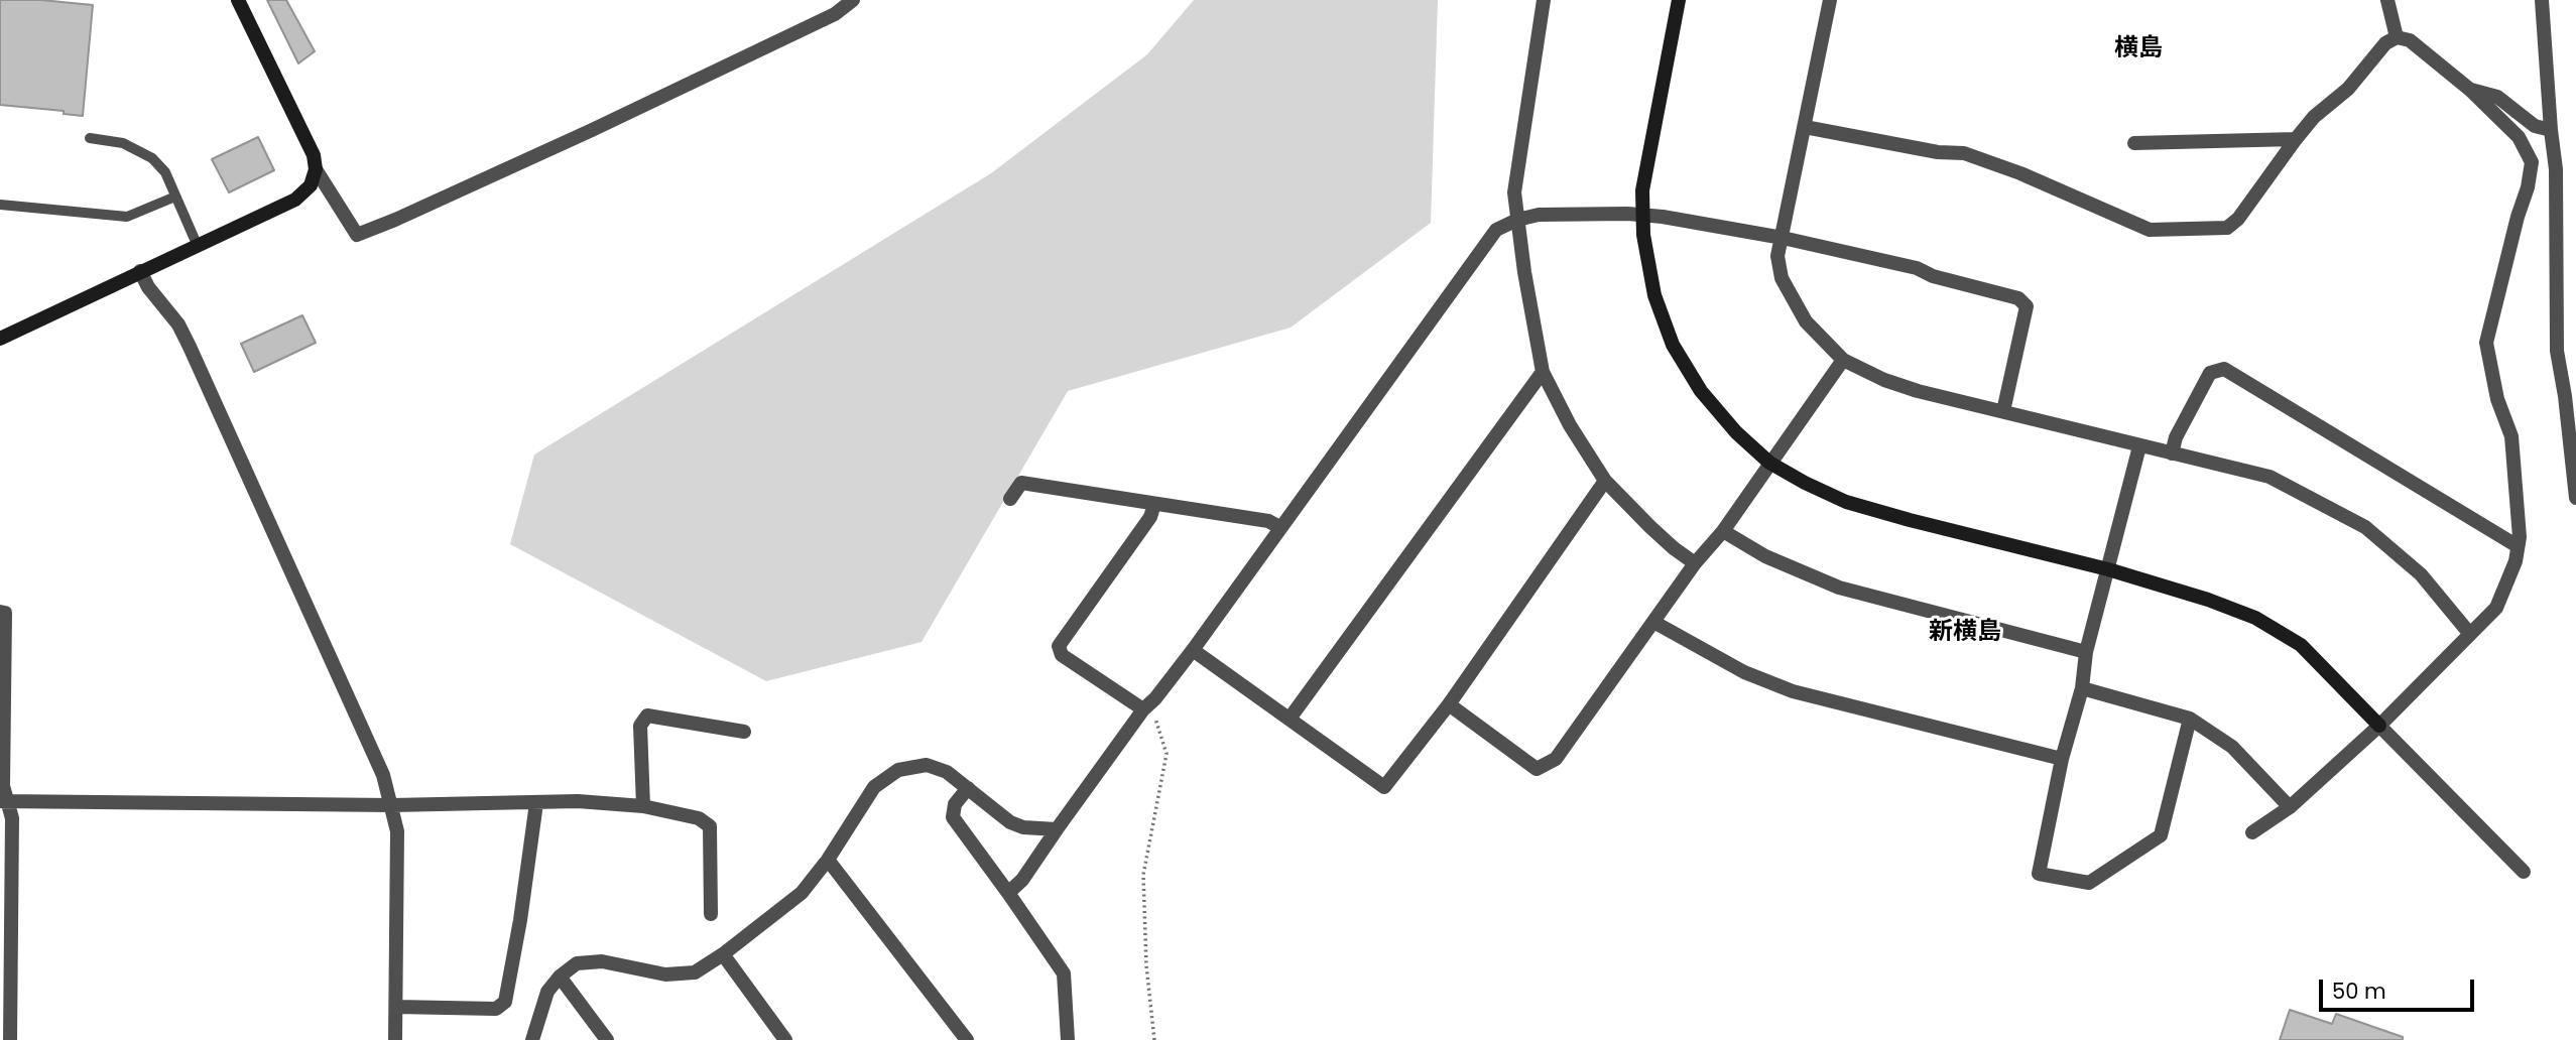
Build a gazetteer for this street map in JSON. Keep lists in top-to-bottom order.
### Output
{
  "districts": ["横島", "新横島"],
  "scale_bar": "50 m"
}
